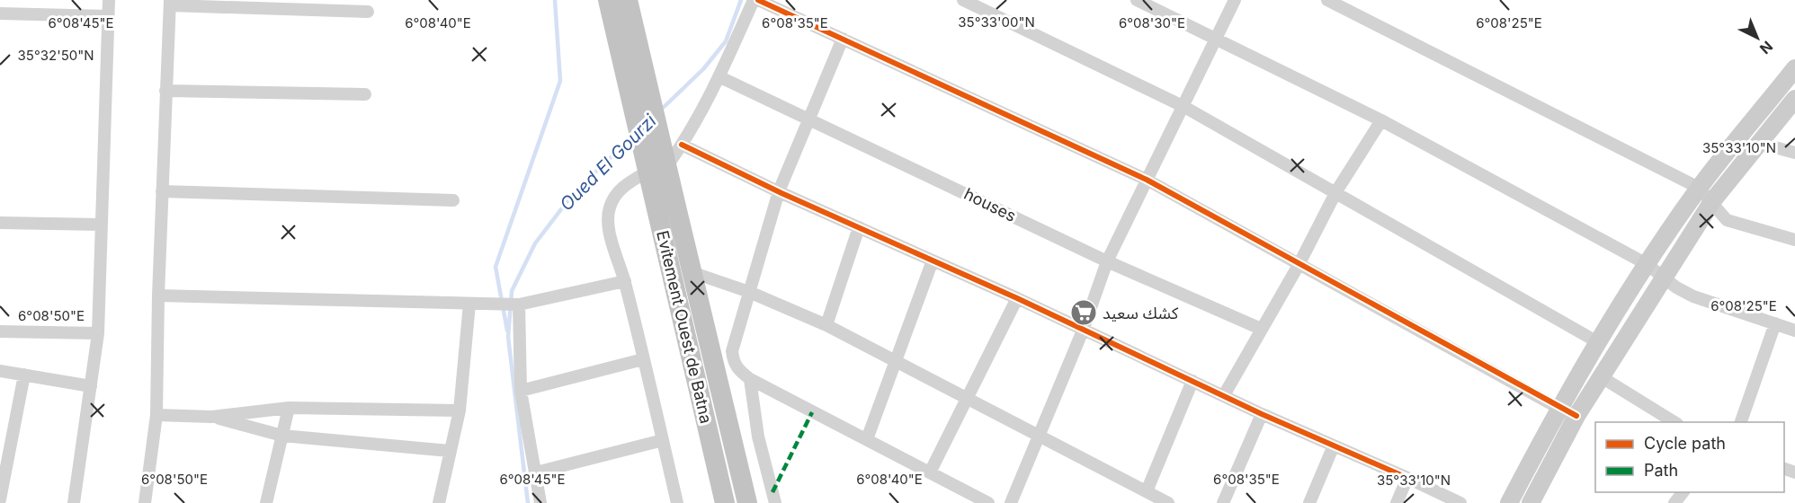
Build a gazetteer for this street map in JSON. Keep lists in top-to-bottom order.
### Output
{
  "streets": {
    "highway": ["Evitement Ouest de Batna"],
    "street": ["houses"]
  },
  "water": ["Oued El Gourzi"],
  "places": {
    "supermarket": ["كشك سعيد"]
  },
  "legend": ["Cycle path", "Path"],
  "north": "bottom right",
  "coordinates": [
    "35°33'00\"N",
    "6°08'45\"E",
    "6°08'40\"E",
    "6°08'35\"E",
    "6°08'30\"E",
    "6°08'25\"E",
    "35°32'50\"N",
    "35°33'10\"N",
    "6°08'50\"E"
  ]
}
